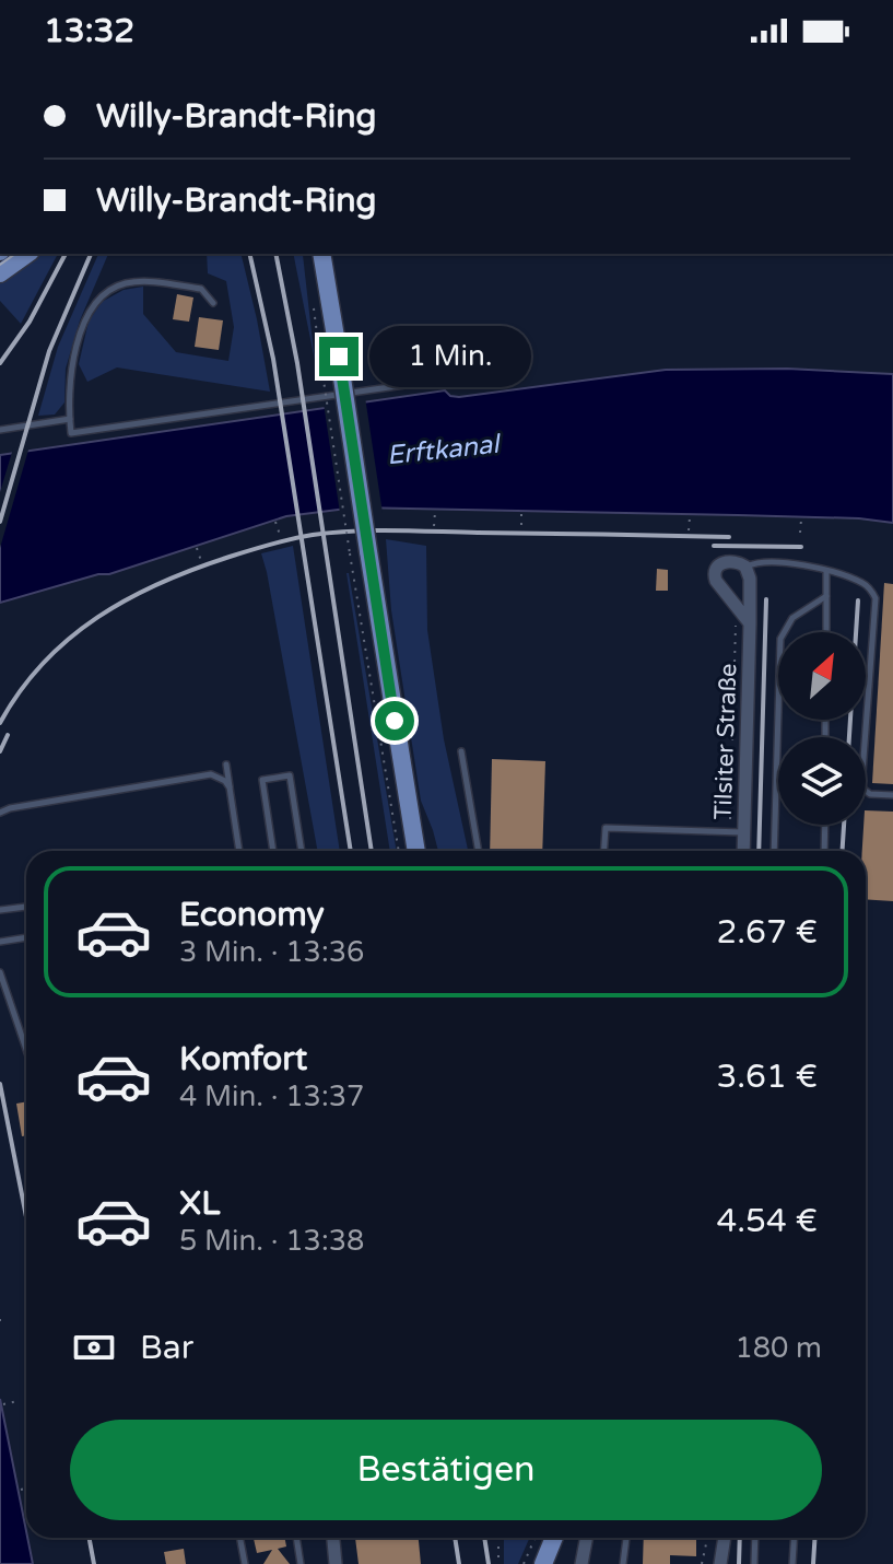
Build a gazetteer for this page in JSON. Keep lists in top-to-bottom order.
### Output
{
  "streets": {
    "street": ["Tilsiter Straße"]
  },
  "water": ["Erftkanal"],
  "north": "top right",
  "page": {
    "status": "13:32",
    "banner": ["Willy-Brandt-Ring", "Willy-Brandt-Ring"],
    "bubble": "1 Min.",
    "list": [
      {
        "name": "Economy",
        "note": "3 Min. · 13:36",
        "value": "2.67 €"
      },
      {
        "name": "Komfort",
        "note": "4 Min. · 13:37",
        "value": "3.61 €"
      },
      {
        "name": "XL",
        "note": "5 Min. · 13:38",
        "value": "4.54 €"
      }
    ],
    "pay": ["Bar", "180 m"],
    "buttons": "Bestätigen"
  }
}
